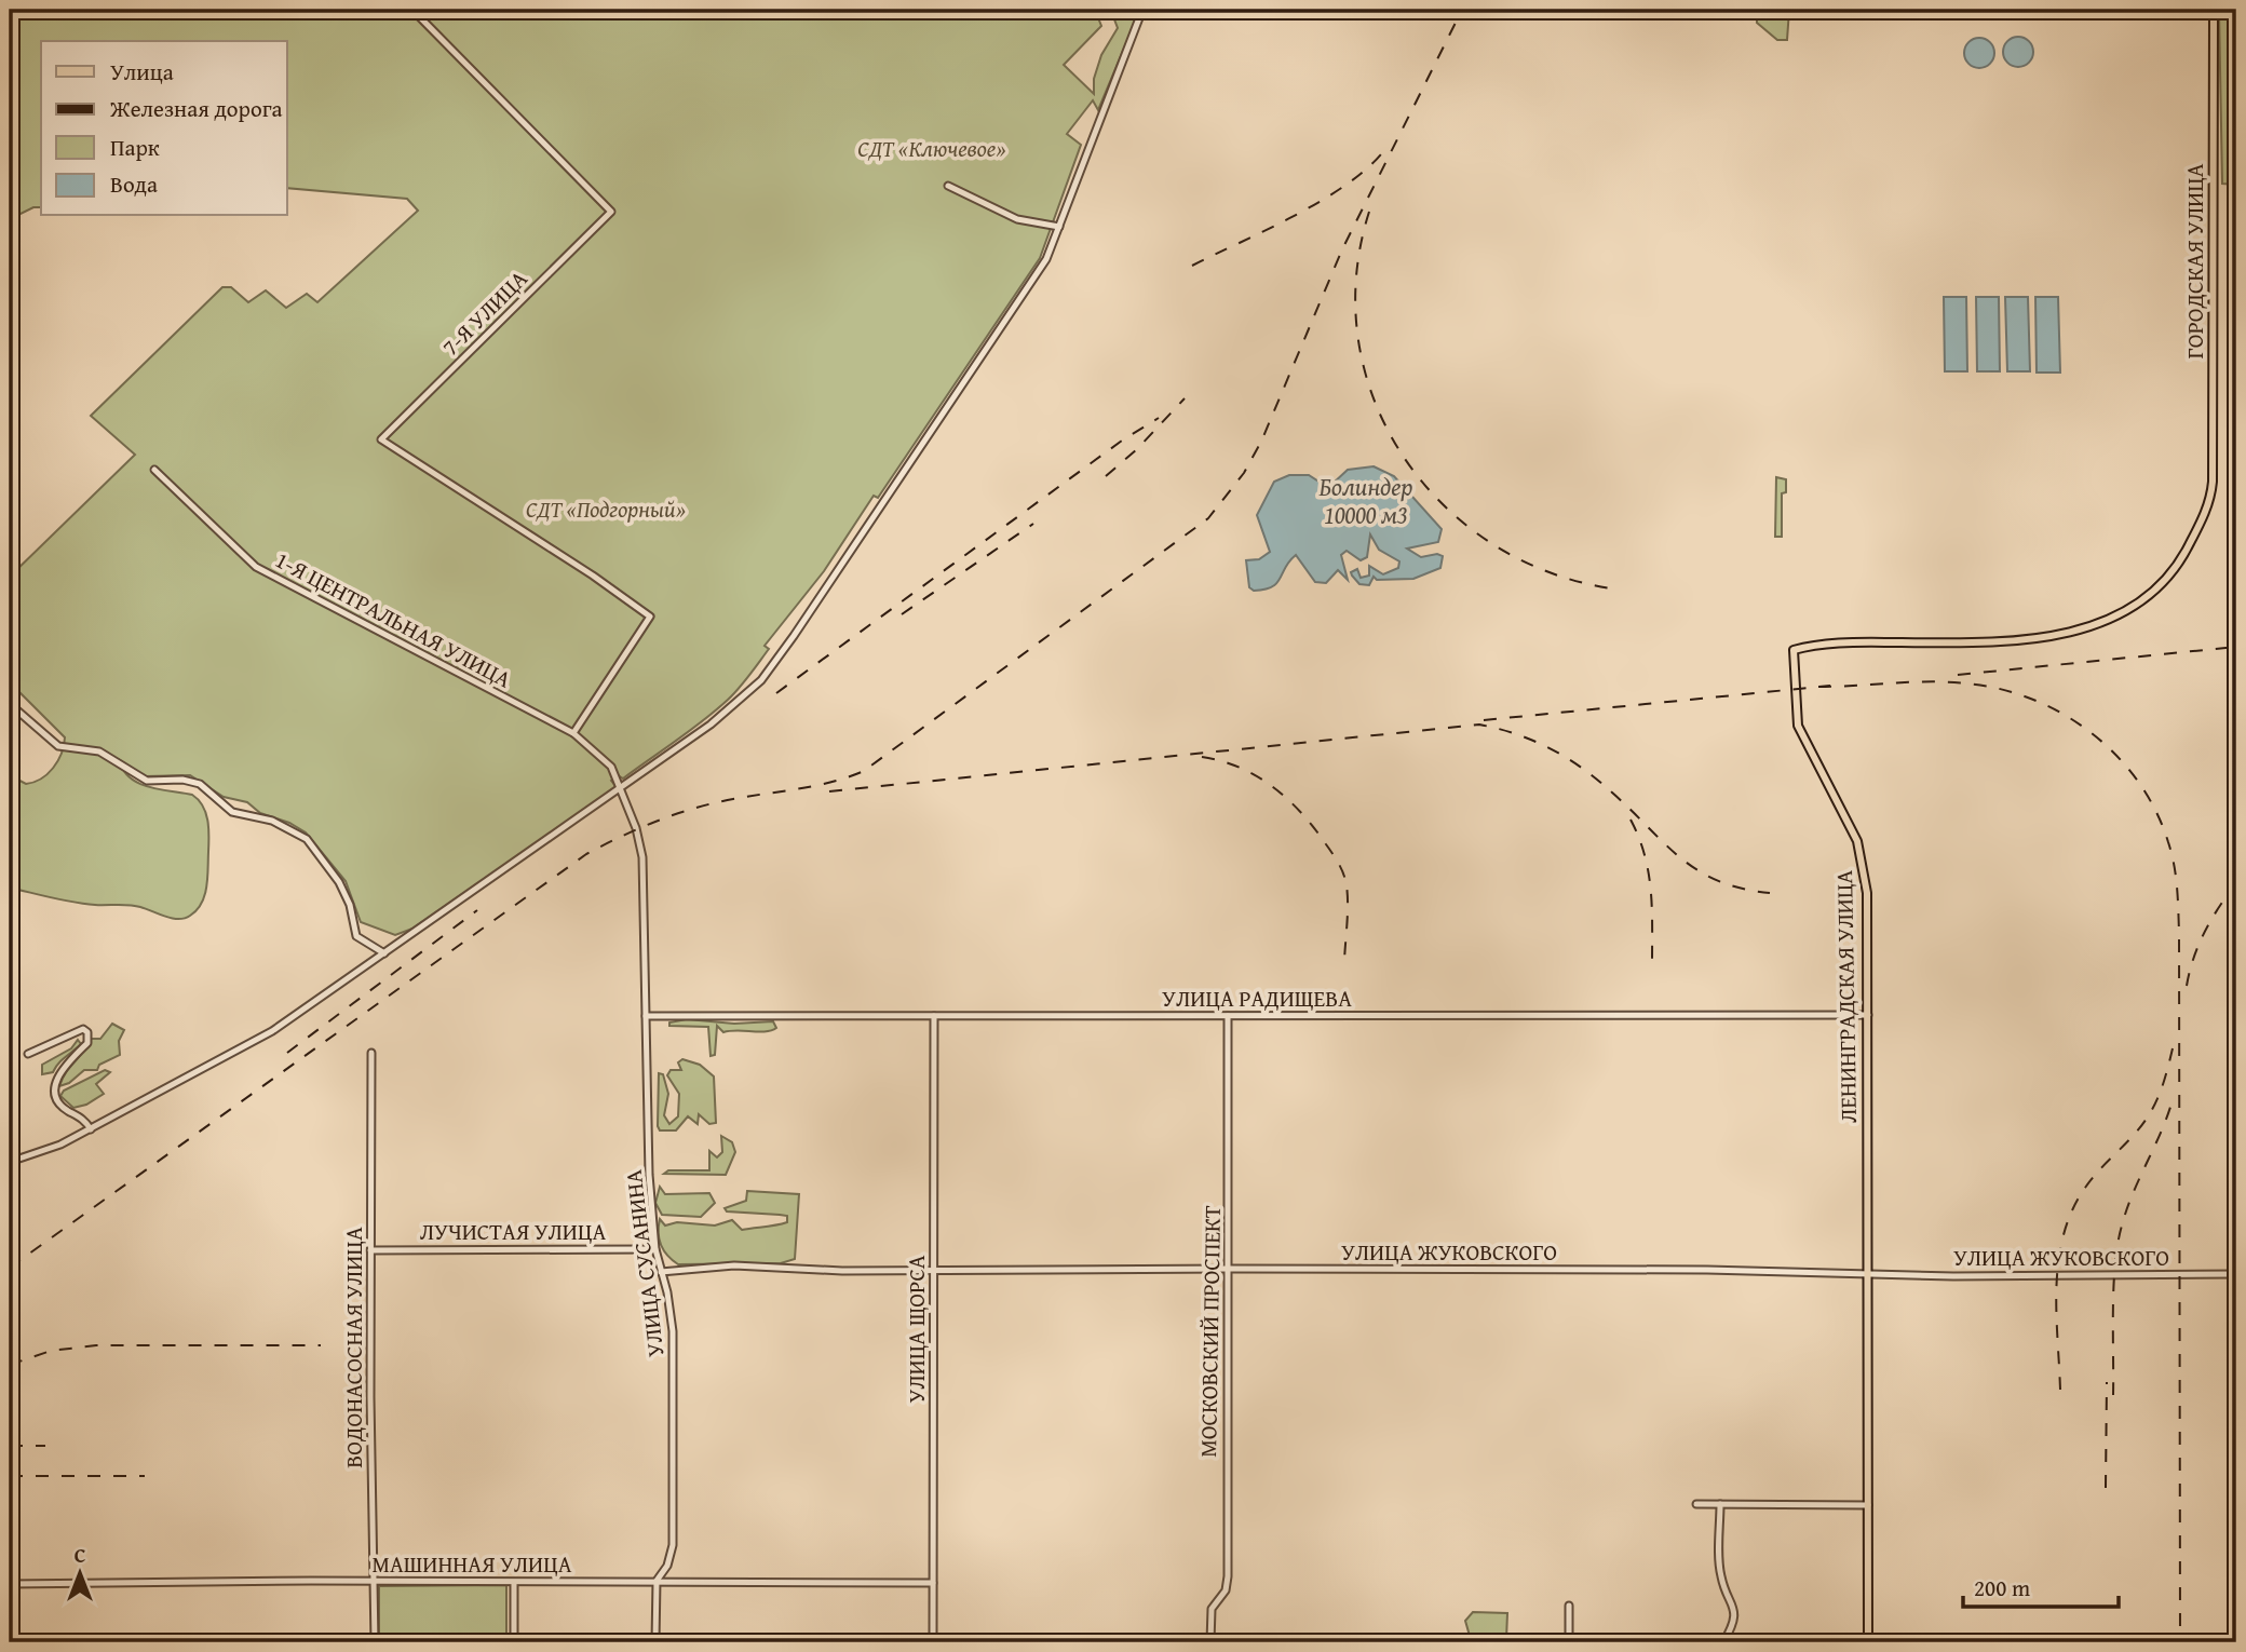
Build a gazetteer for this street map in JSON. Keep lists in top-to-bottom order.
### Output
{
  "streets": {
    "main road": ["ГОРОДСКАЯ УЛИЦА", "ЛЕНИНГРАДСКАЯ УЛИЦА"],
    "street": [
      "7-Я УЛИЦА",
      "1-Я ЦЕНТРАЛЬНАЯ УЛИЦА",
      "УЛИЦА РАДИЩЕВА",
      "ЛУЧИСТАЯ УЛИЦА",
      "УЛИЦА ЖУКОВСКОГО",
      "УЛИЦА СУСАНИНА",
      "УЛИЦА ЩОРСА",
      "МОСКОВСКИЙ ПРОСПЕКТ",
      "ВОДОНАСОСНАЯ УЛИЦА",
      "МАШИННАЯ УЛИЦА"
    ]
  },
  "crossings": [
    ["ГОРОДСКАЯ УЛИЦА", "ЛЕНИНГРАДСКАЯ УЛИЦА"],
    ["7-Я УЛИЦА", "1-Я ЦЕНТРАЛЬНАЯ УЛИЦА"],
    ["1-Я ЦЕНТРАЛЬНАЯ УЛИЦА", "УЛИЦА СУСАНИНА"],
    ["ЛЕНИНГРАДСКАЯ УЛИЦА", "УЛИЦА РАДИЩЕВА"],
    ["ЛЕНИНГРАДСКАЯ УЛИЦА", "УЛИЦА ЖУКОВСКОГО"],
    ["УЛИЦА РАДИЩЕВА", "УЛИЦА СУСАНИНА"],
    ["УЛИЦА РАДИЩЕВА", "УЛИЦА ЩОРСА"],
    ["УЛИЦА РАДИЩЕВА", "МОСКОВСКИЙ ПРОСПЕКТ"],
    ["ЛУЧИСТАЯ УЛИЦА", "УЛИЦА СУСАНИНА"],
    ["ЛУЧИСТАЯ УЛИЦА", "ВОДОНАСОСНАЯ УЛИЦА"],
    ["УЛИЦА ЖУКОВСКОГО", "УЛИЦА СУСАНИНА"],
    ["УЛИЦА ЖУКОВСКОГО", "УЛИЦА ЩОРСА"],
    ["УЛИЦА ЖУКОВСКОГО", "МОСКОВСКИЙ ПРОСПЕКТ"],
    ["УЛИЦА СУСАНИНА", "МАШИННАЯ УЛИЦА"],
    ["УЛИЦА ЩОРСА", "МАШИННАЯ УЛИЦА"],
    ["ВОДОНАСОСНАЯ УЛИЦА", "МАШИННАЯ УЛИЦА"]
  ],
  "water": ["Болиндер 10000 м3"],
  "parks": ["СДТ «Ключевое»", "СДТ «Подгорный»"],
  "legend": [
    "Улица",
    "Железная дорога",
    "Парк",
    "Вода"
  ],
  "scale_bar": "200 m",
  "north": "top"
}
